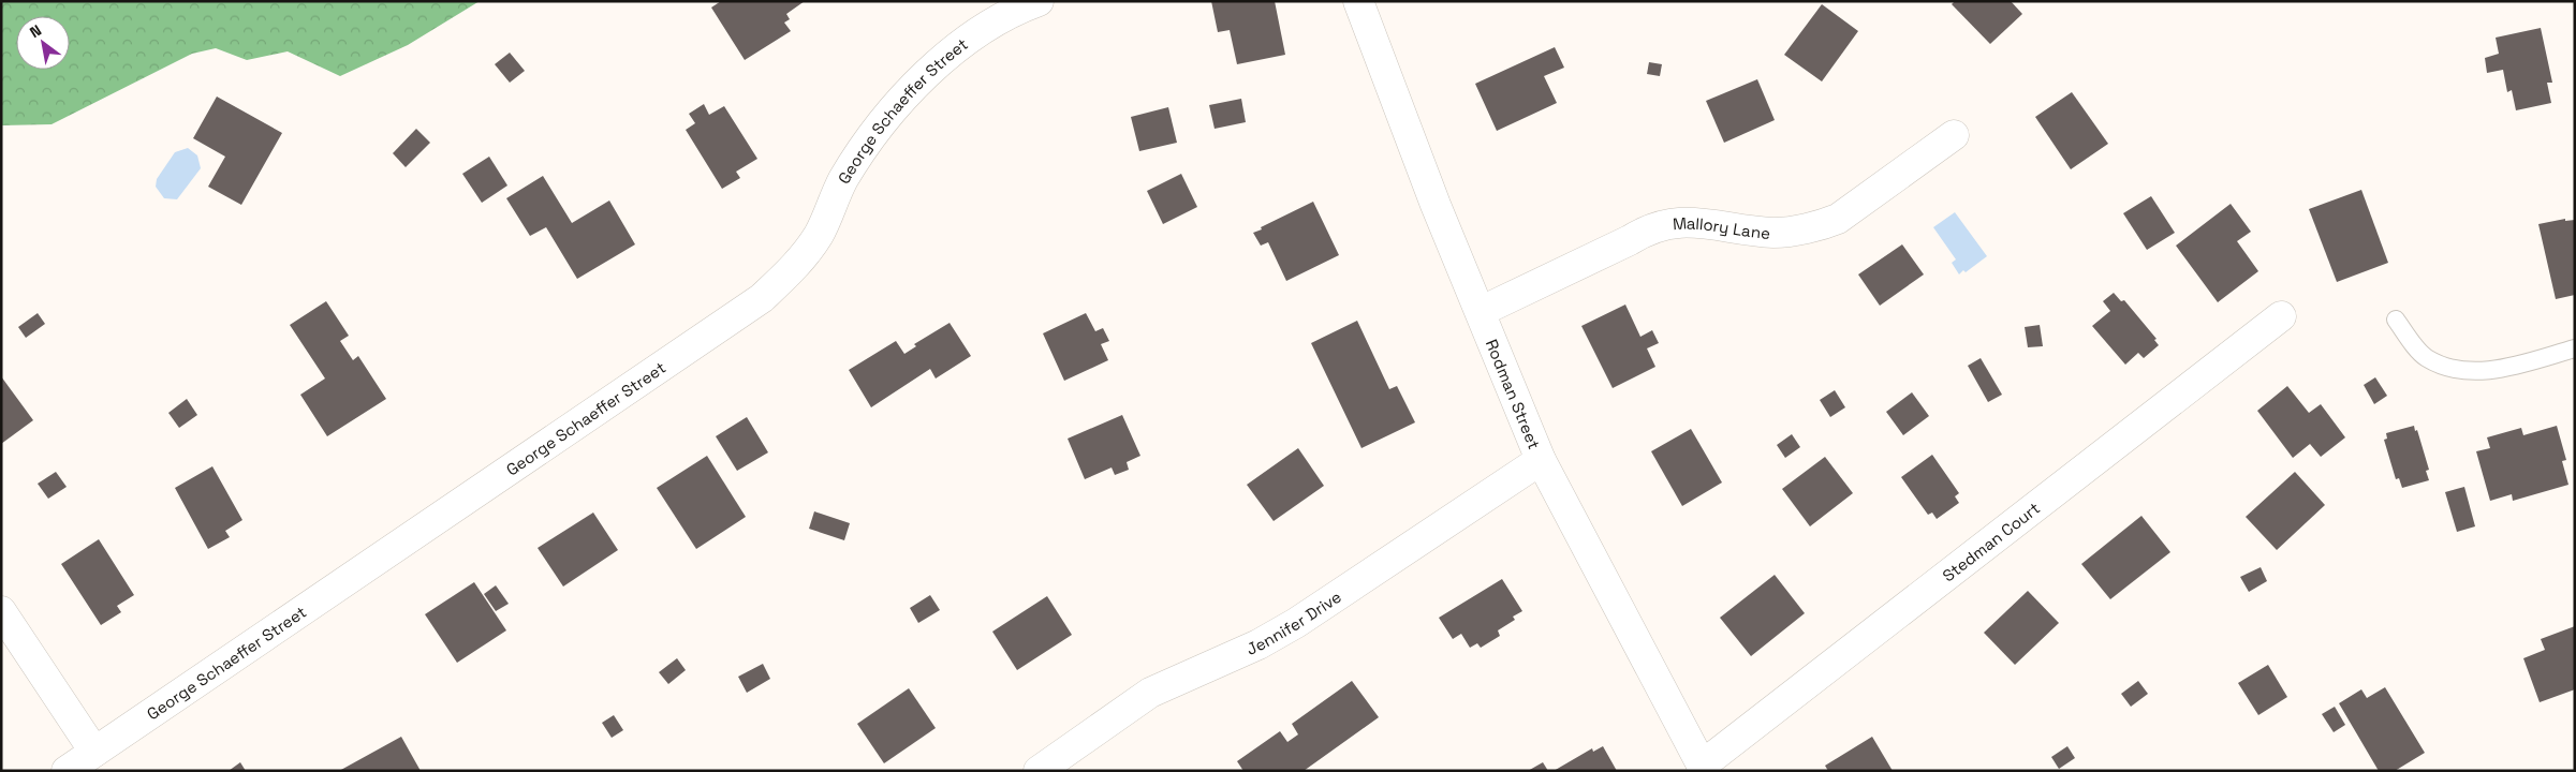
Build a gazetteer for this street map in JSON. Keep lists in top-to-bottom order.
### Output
{
  "streets": {
    "street": [
      "George Schaeffer Street",
      "Mallory Lane",
      "Rodman Street",
      "Stedman Court",
      "Jennifer Drive"
    ]
  },
  "crossings": [
    ["Mallory Lane", "Rodman Street"],
    ["Rodman Street", "Stedman Court"],
    ["Rodman Street", "Jennifer Drive"]
  ],
  "north": "top left"
}
